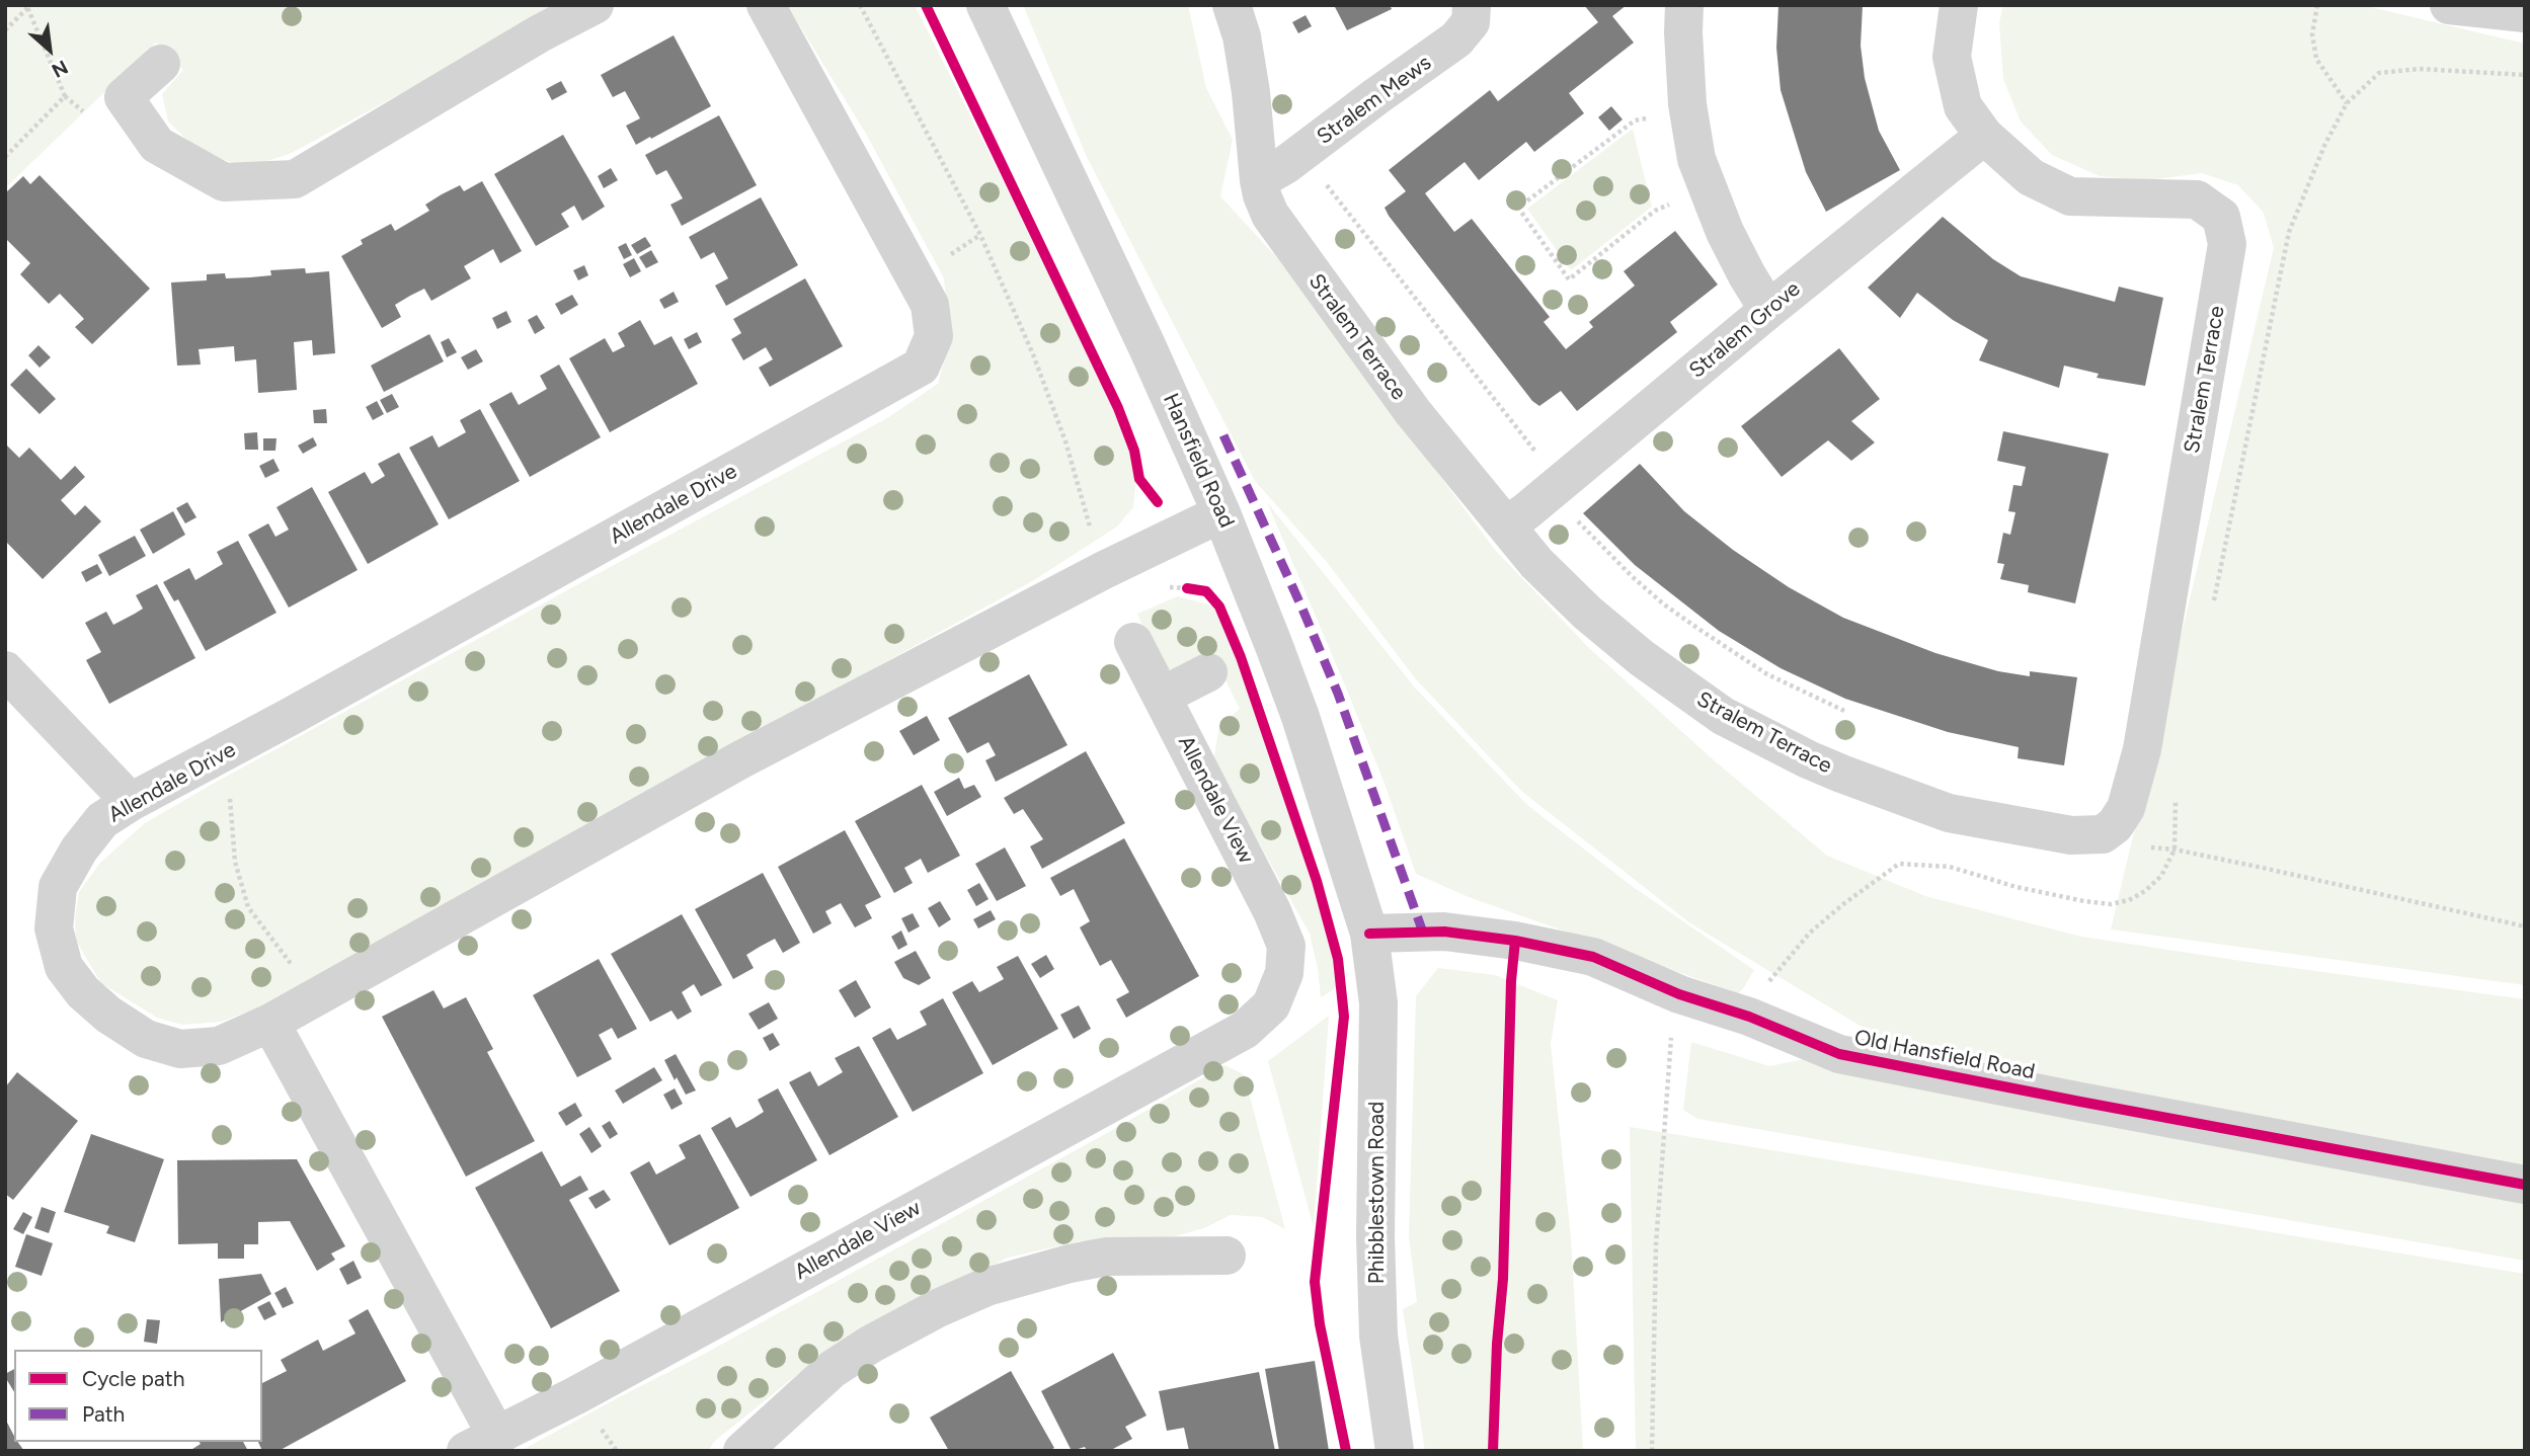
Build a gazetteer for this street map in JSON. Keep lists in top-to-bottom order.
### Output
{
  "streets": {
    "street": [
      "Stralem Mews",
      "Stralem Grove",
      "Stralem Terrace",
      "Hansfield Road",
      "Allendale Drive",
      "Allendale View",
      "Old Hansfield Road",
      "Phibblestown Road"
    ]
  },
  "crossings": [
    ["Stralem Mews", "Stralem Terrace"],
    ["Stralem Grove", "Stralem Terrace"],
    ["Hansfield Road", "Allendale Drive"],
    ["Hansfield Road", "Old Hansfield Road"],
    ["Hansfield Road", "Phibblestown Road"],
    ["Allendale Drive", "Allendale View"],
    ["Old Hansfield Road", "Phibblestown Road"]
  ],
  "legend": ["Cycle path", "Path"],
  "north": "bottom right"
}
